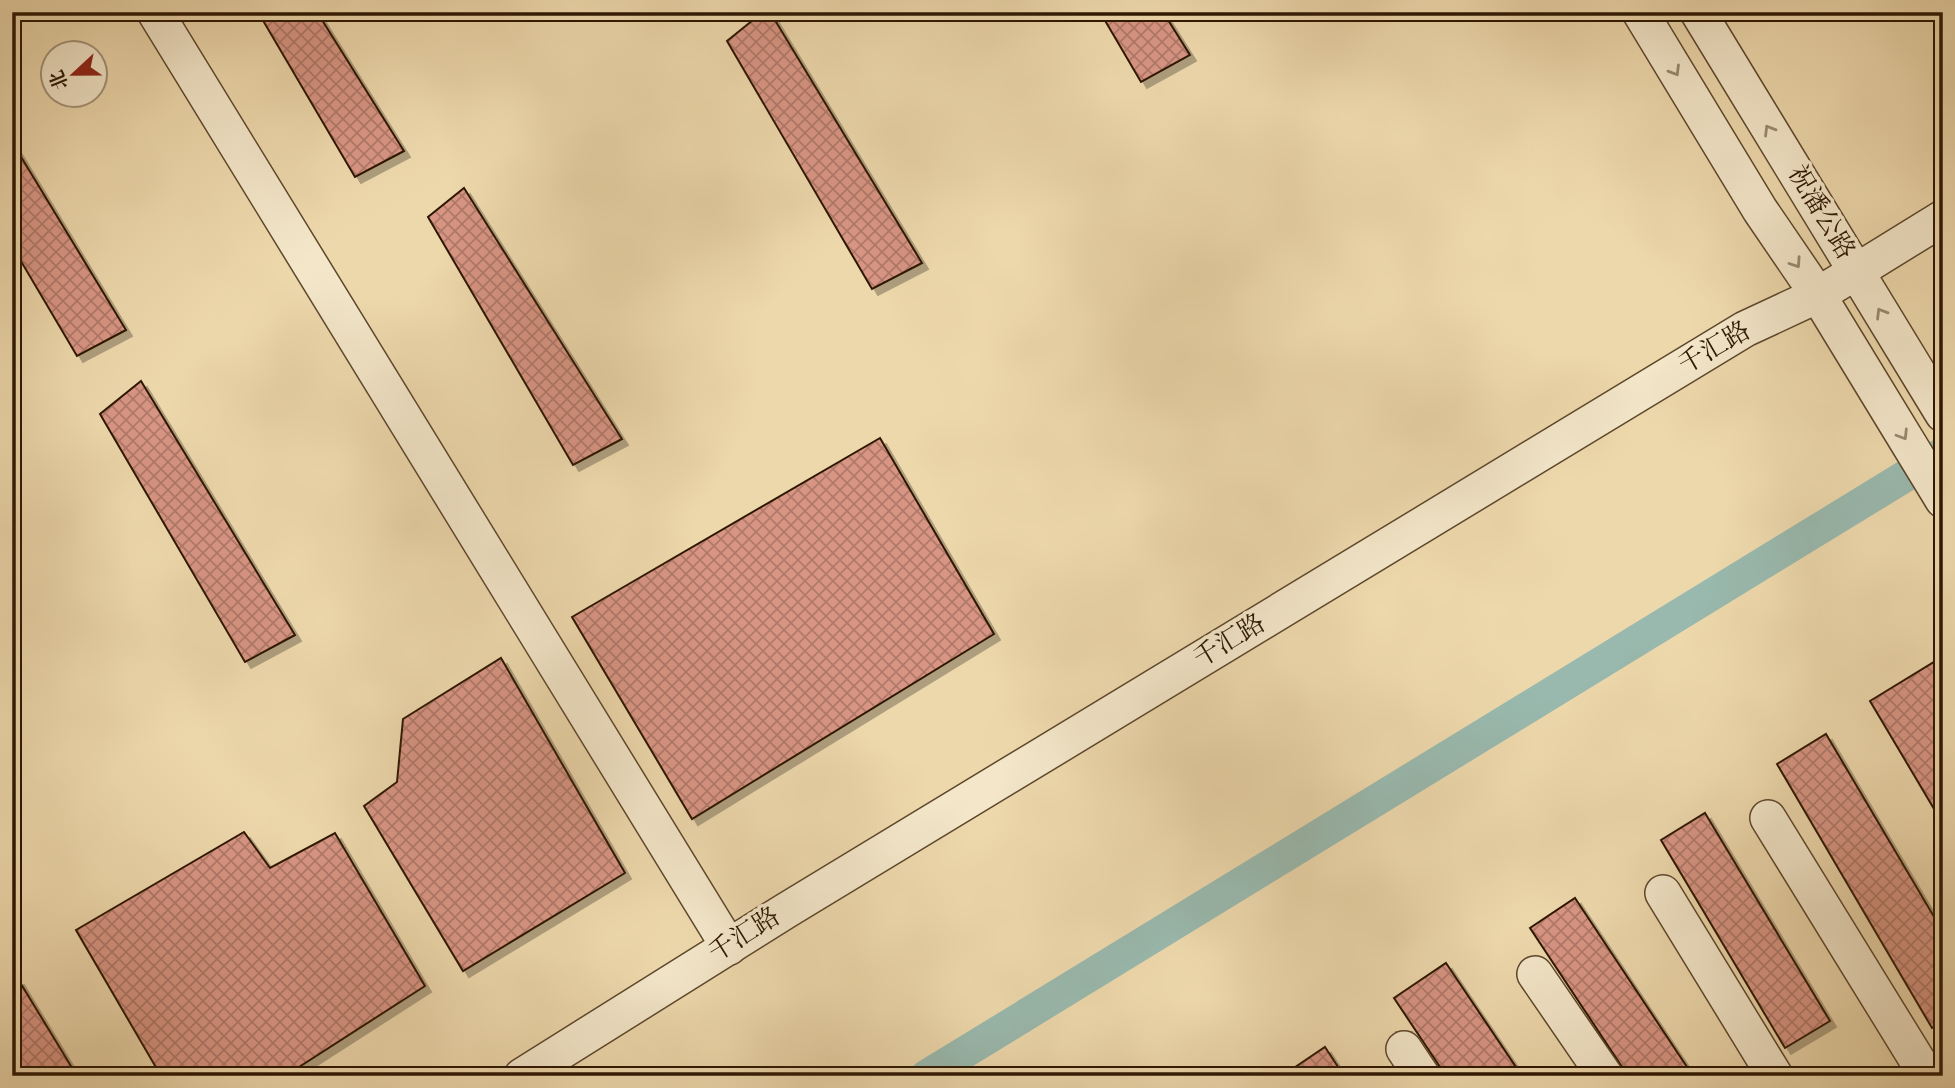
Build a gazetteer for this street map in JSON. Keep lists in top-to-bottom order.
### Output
{
  "streets": {
    "street": ["祝潘公路", "千汇路"]
  },
  "crossings": [
    ["祝潘公路", "千汇路"]
  ],
  "north": "left"
}
